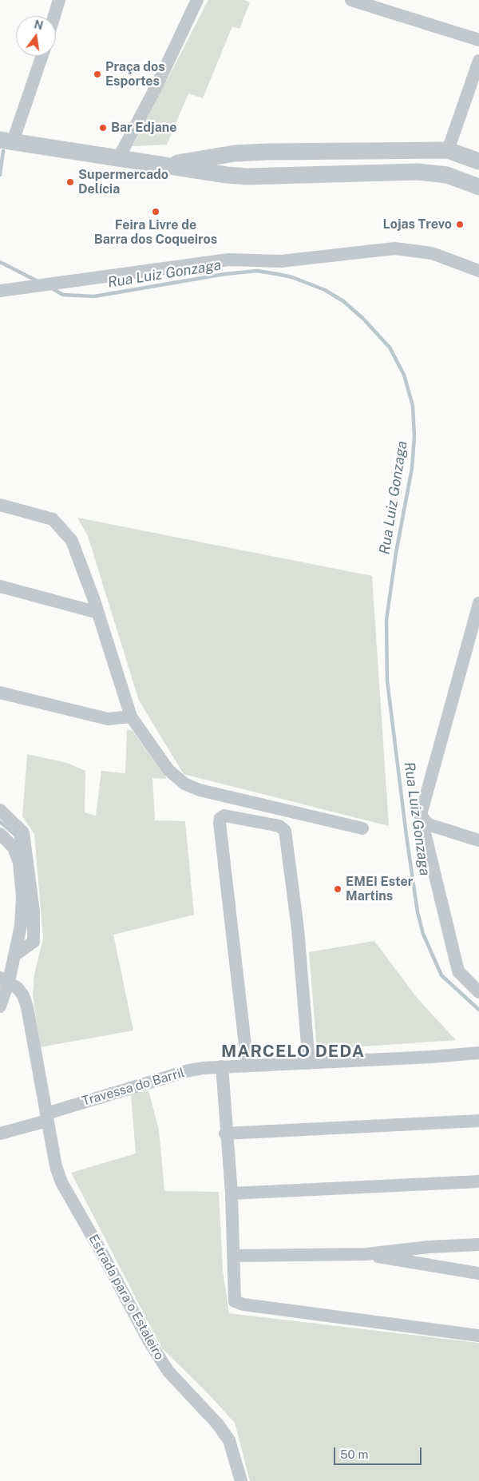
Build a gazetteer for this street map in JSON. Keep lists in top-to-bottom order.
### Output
{
  "streets": {
    "street": ["Travessa do Barril", "Estrada para o Estaleiro"]
  },
  "crossings": [
    ["Travessa do Barril", "Estrada para o Estaleiro"]
  ],
  "districts": ["MARCELO DEDA"],
  "water": ["Rua Luiz Gonzaga"],
  "places": [
    "Praça dos Esportes",
    "Bar Edjane",
    "Supermercado Delícia",
    "Feira Livre de Barra dos Coqueiros",
    "Lojas Trevo",
    "EMEI Ester Martins"
  ],
  "scale_bar": "50 m",
  "north": "top"
}
